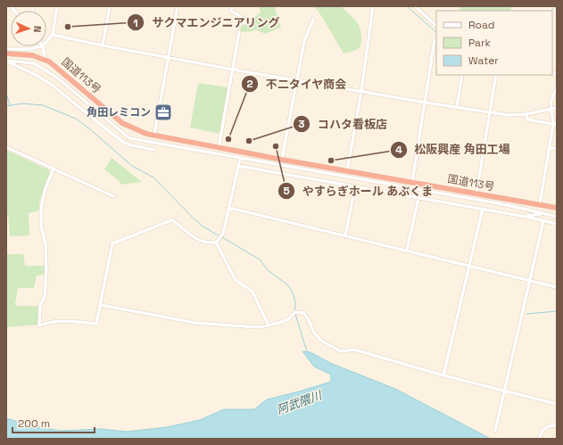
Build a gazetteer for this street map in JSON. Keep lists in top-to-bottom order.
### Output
{
  "streets": {
    "highway": ["国道113号"]
  },
  "water": ["阿武隈川"],
  "places": {
    "other": [
      "サクマエンジニアリング",
      "不二タイヤ商会",
      "コハタ看板店",
      "やすらぎホール あぶくま",
      "松阪興産 角田工場"
    ],
    "office": ["角田レミコン"]
  },
  "legend": ["Road", "Park", "Water"],
  "scale_bar": "200 m",
  "north": "right"
}
